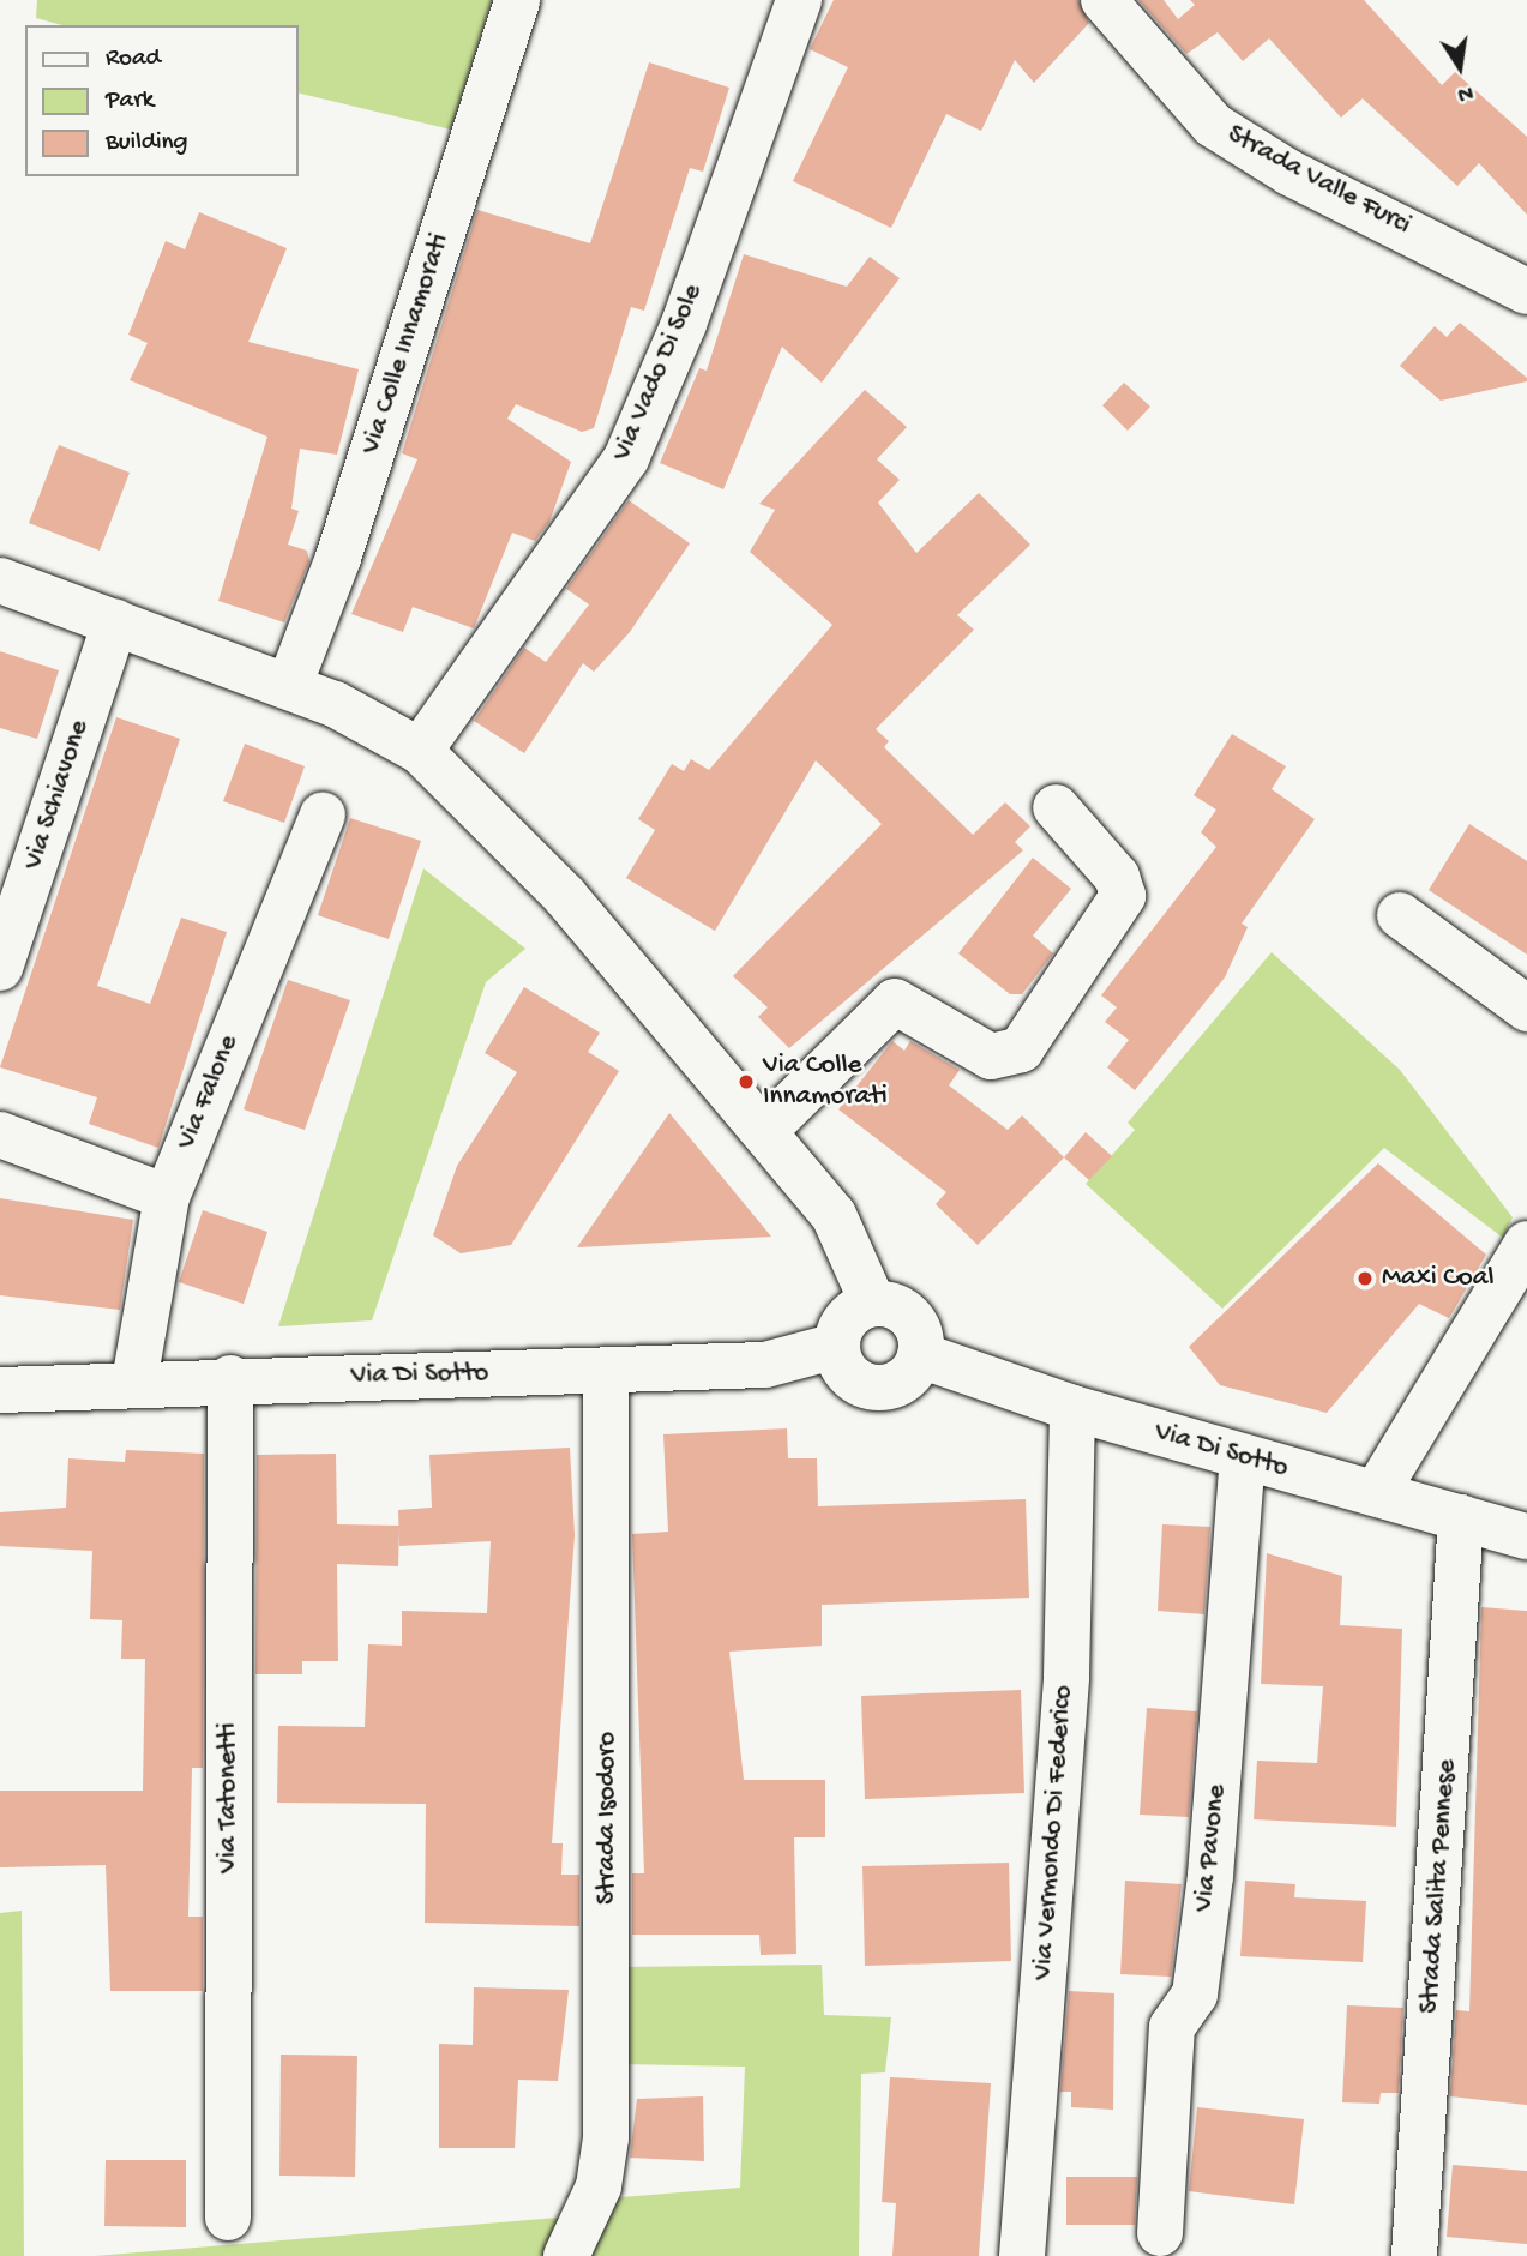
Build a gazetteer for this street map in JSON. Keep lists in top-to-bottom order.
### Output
{
  "streets": {
    "street": [
      "Strada Valle Furci",
      "Via Colle Innamorati",
      "Via Vado Di Sole",
      "Via Schiavone",
      "Via Falone",
      "Via Di Sotto",
      "Via Tatonetti",
      "Strada Isodoro",
      "Via Vermondo Di Federico",
      "Via Pavone",
      "Strada Salita Pennese"
    ]
  },
  "crossings": [
    ["Via Falone", "Via Di Sotto"],
    ["Via Di Sotto", "Via Tatonetti"],
    ["Via Di Sotto", "Strada Isodoro"],
    ["Via Di Sotto", "Via Vermondo Di Federico"],
    ["Via Di Sotto", "Via Pavone"],
    ["Via Di Sotto", "Strada Salita Pennese"]
  ],
  "places": ["Via Colle Innamorati", "Maxi Coal"],
  "legend": ["Road", "Park", "Building"],
  "north": "bottom"
}
